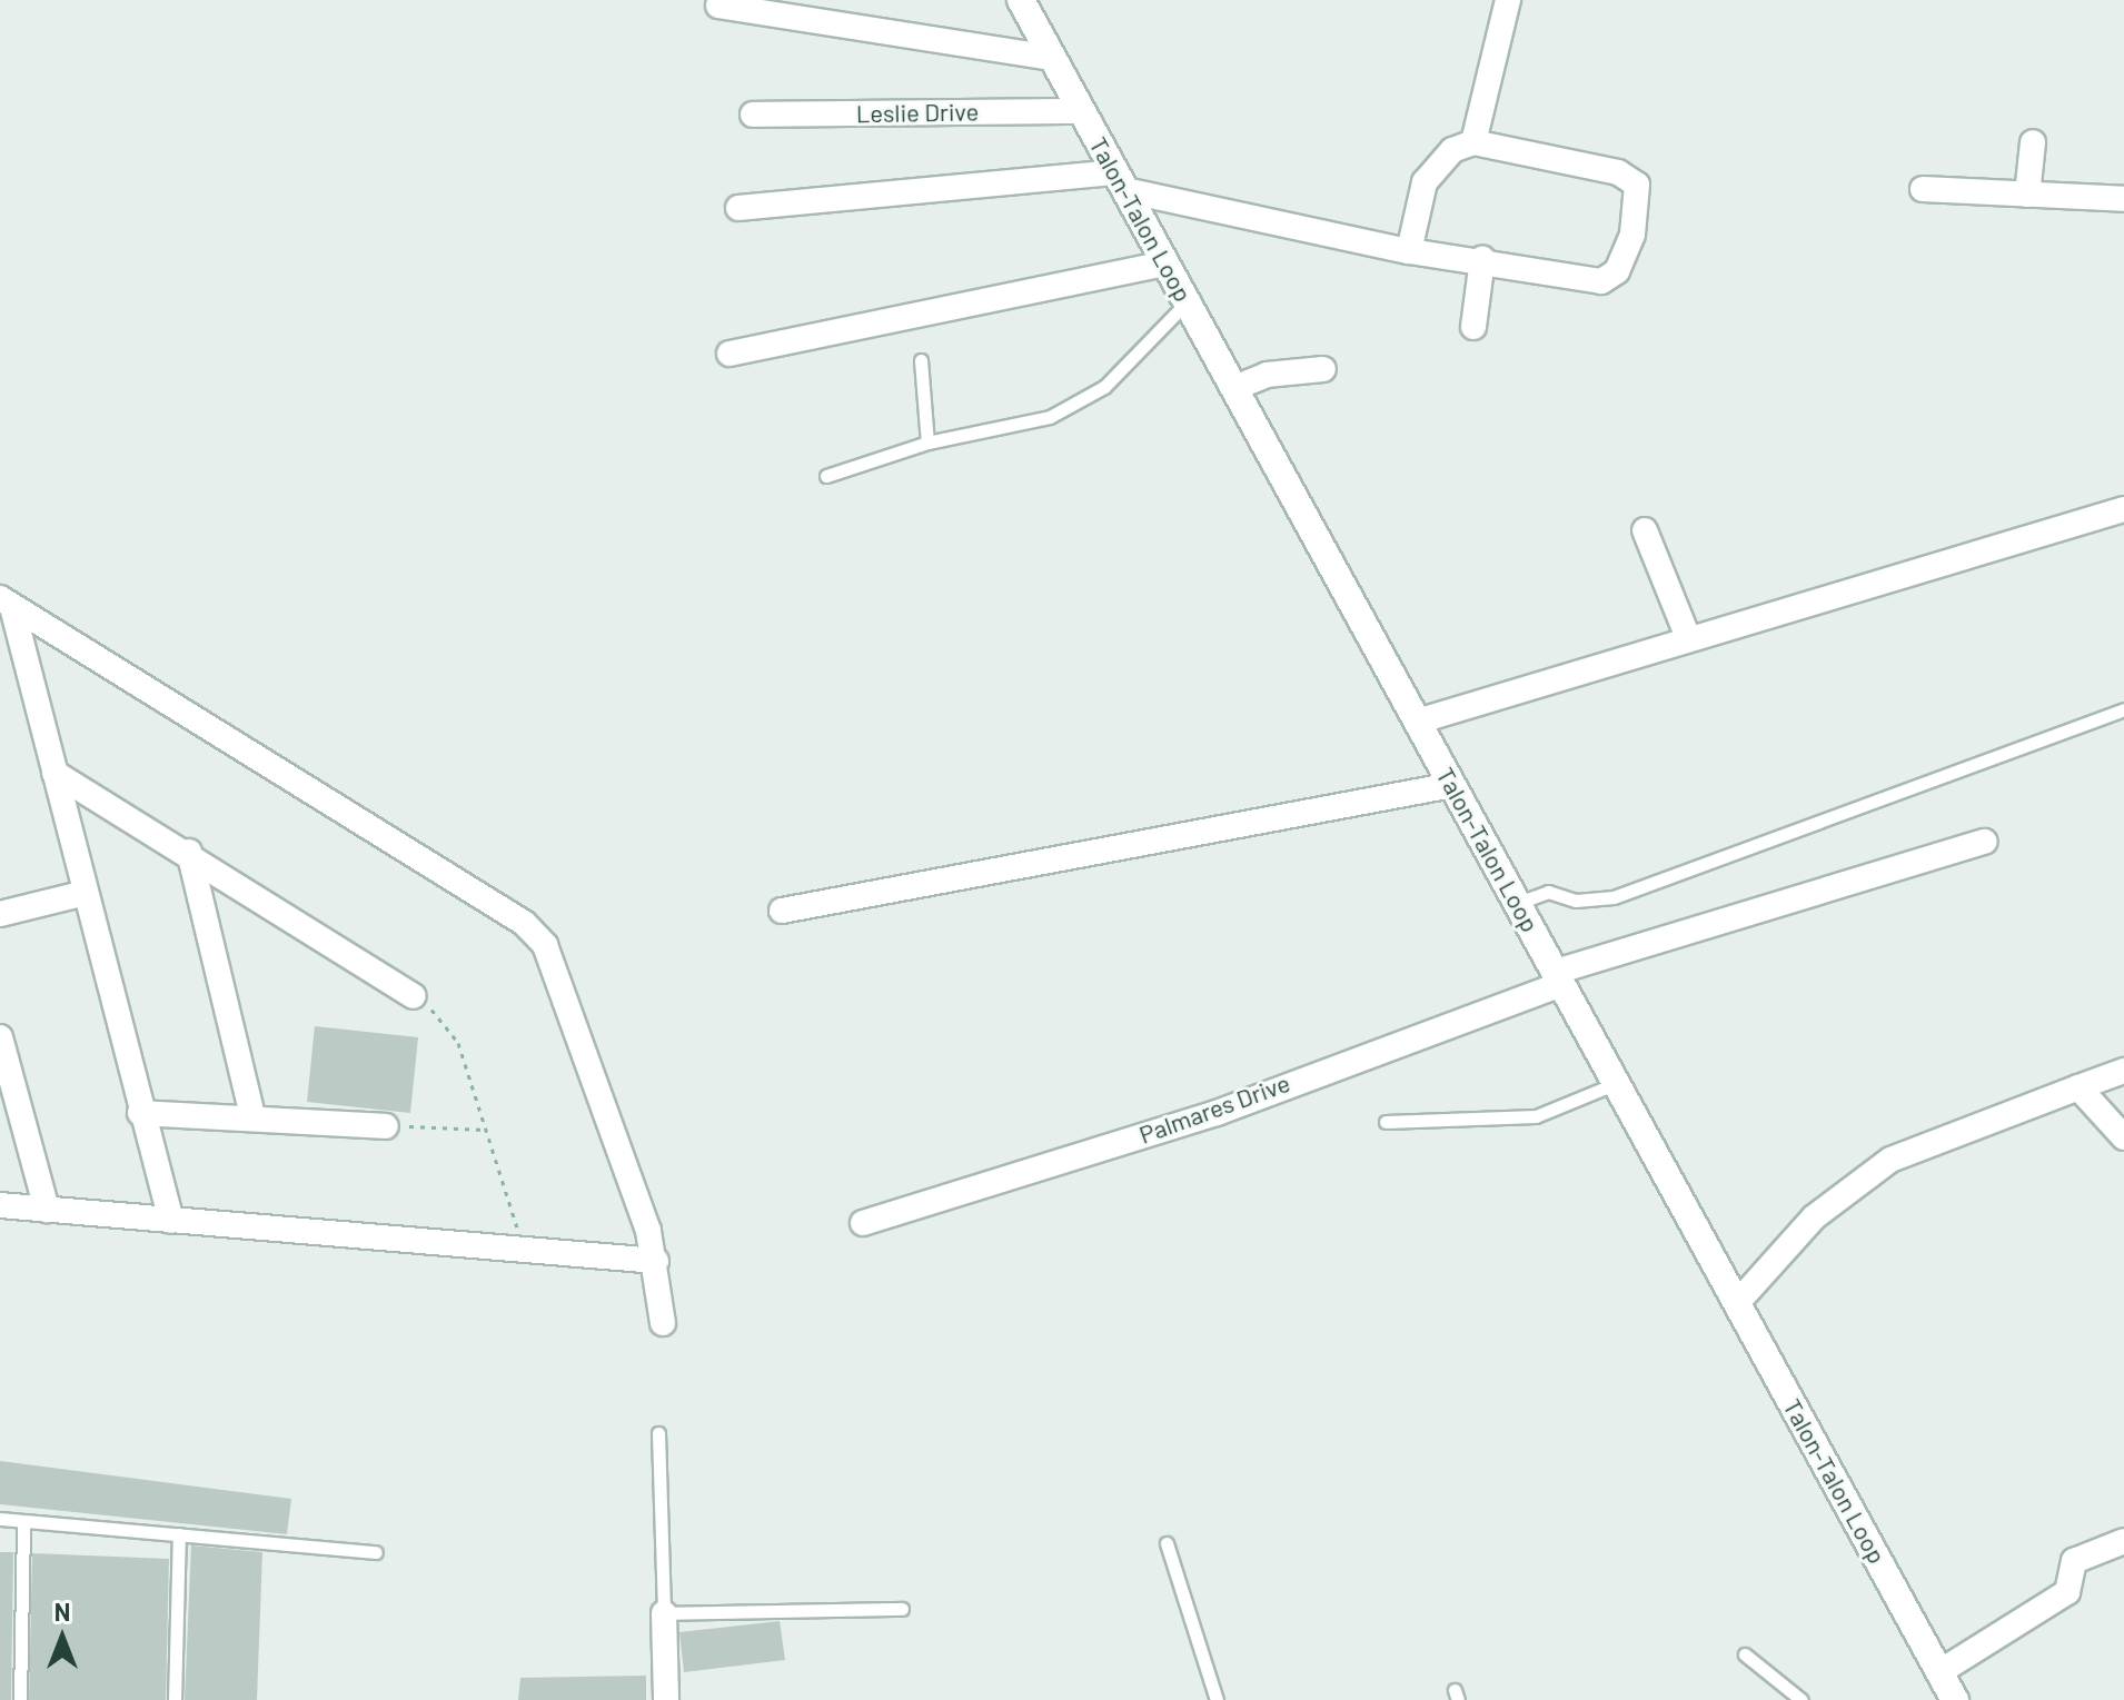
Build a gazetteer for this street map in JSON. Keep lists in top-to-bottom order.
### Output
{
  "streets": {
    "street": ["Leslie Drive", "Talon-Talon Loop", "Palmares Drive"]
  },
  "crossings": [
    ["Leslie Drive", "Talon-Talon Loop"],
    ["Talon-Talon Loop", "Palmares Drive"]
  ],
  "north": "top"
}
